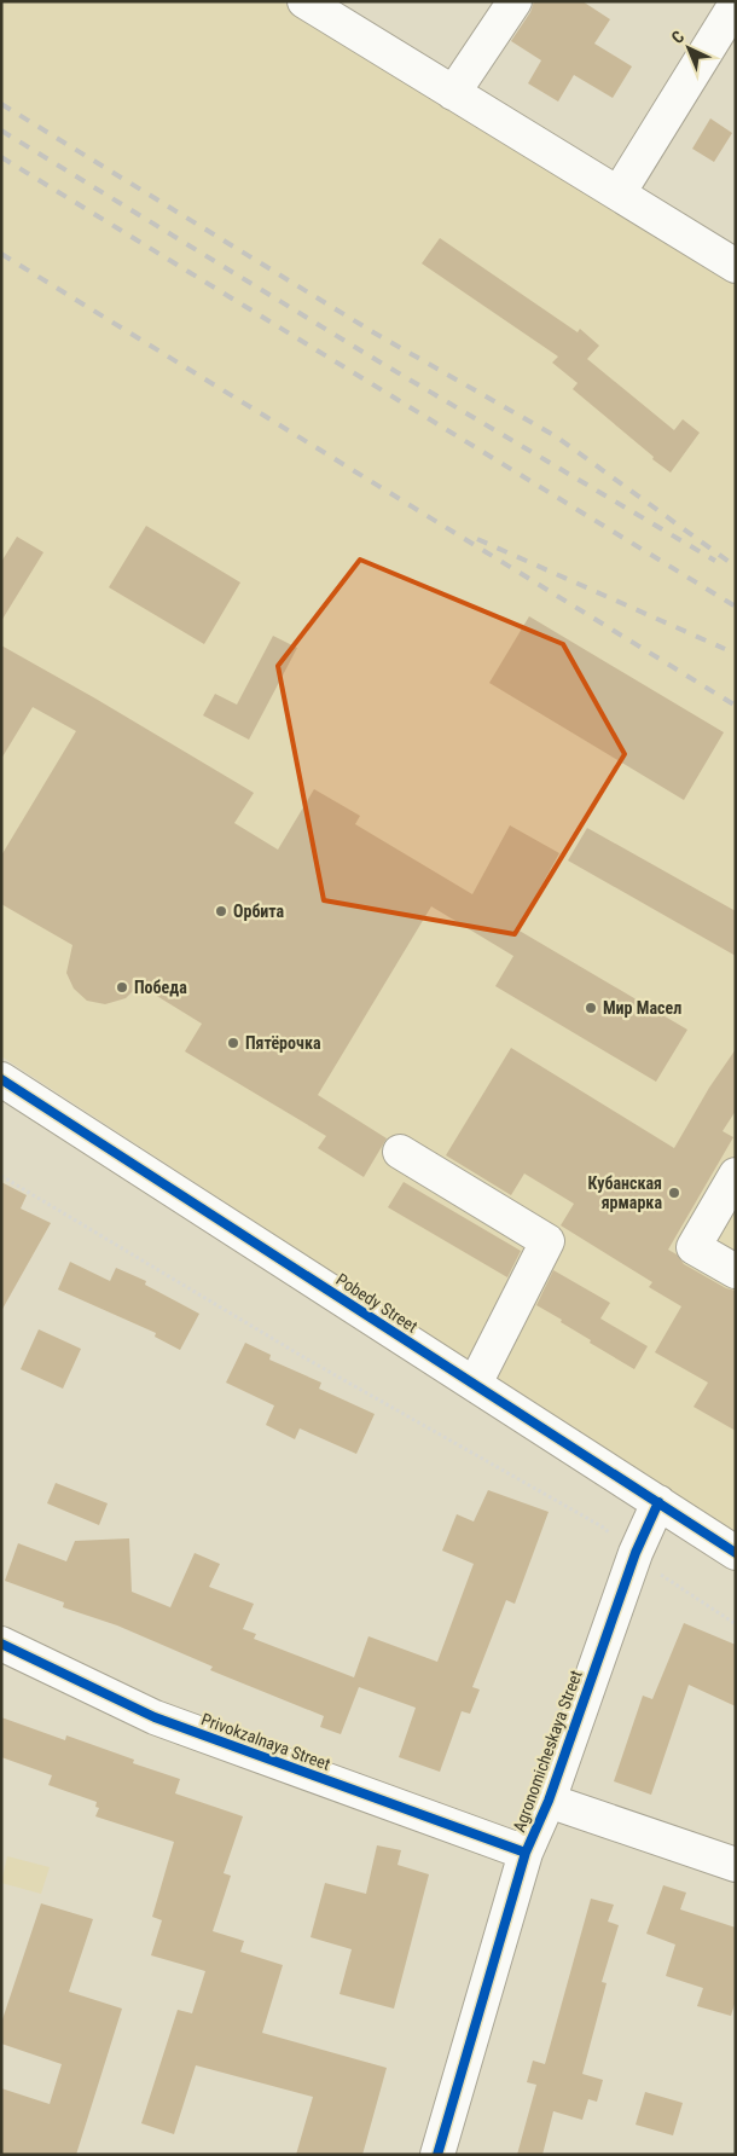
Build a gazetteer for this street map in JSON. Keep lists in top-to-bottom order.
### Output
{
  "streets": {
    "street": ["Pobedy Street", "Privokzalnaya Street", "Agronomicheskaya Street"]
  },
  "crossings": [
    ["Pobedy Street", "Agronomicheskaya Street"],
    ["Privokzalnaya Street", "Agronomicheskaya Street"]
  ],
  "places": [
    "Орбита",
    "Победа",
    "Мир Масел",
    "Пятёрочка",
    "Кубанская ярмарка"
  ],
  "north": "top left"
}
